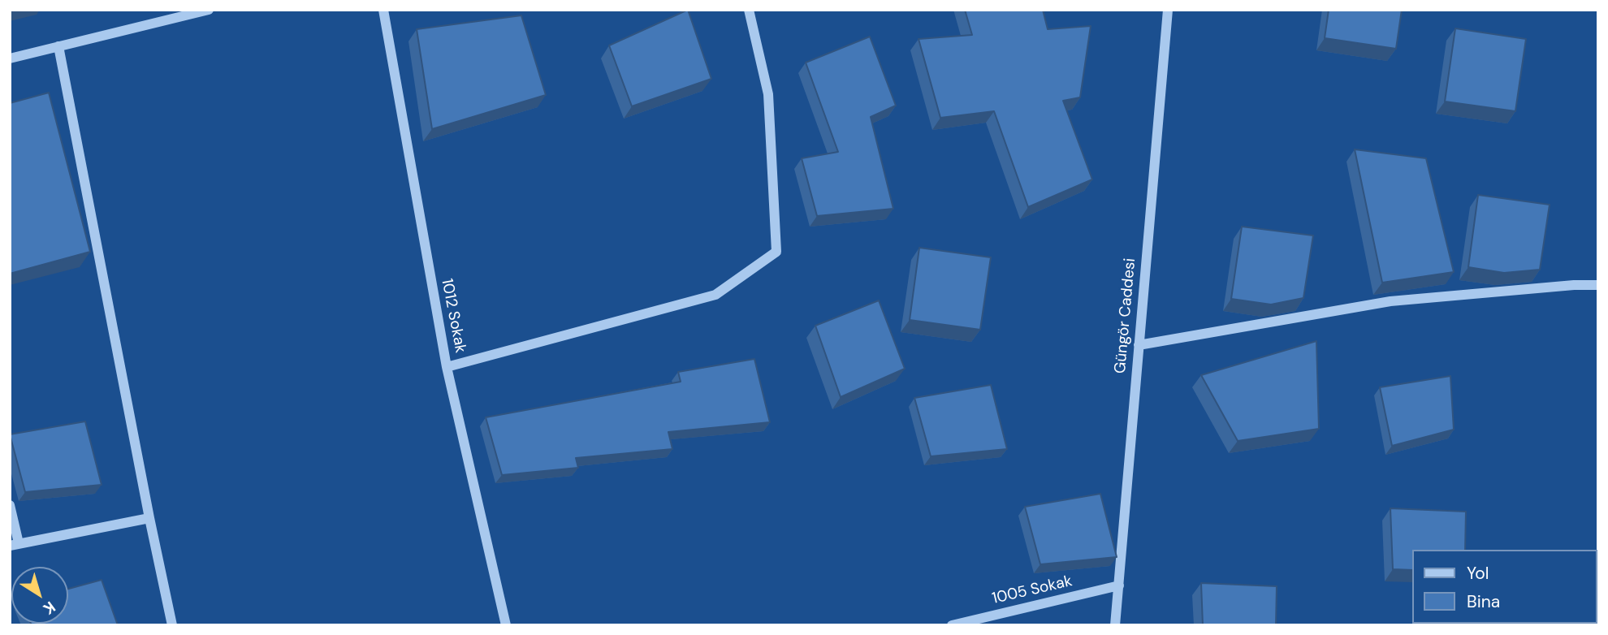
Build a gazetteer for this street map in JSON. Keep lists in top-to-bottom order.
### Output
{
  "streets": {
    "street": ["1012 Sokak", "Güngör Caddesi", "1005 Sokak"]
  },
  "crossings": [
    ["Güngör Caddesi", "1005 Sokak"]
  ],
  "legend": ["Yol", "Bina"],
  "north": "bottom right"
}
